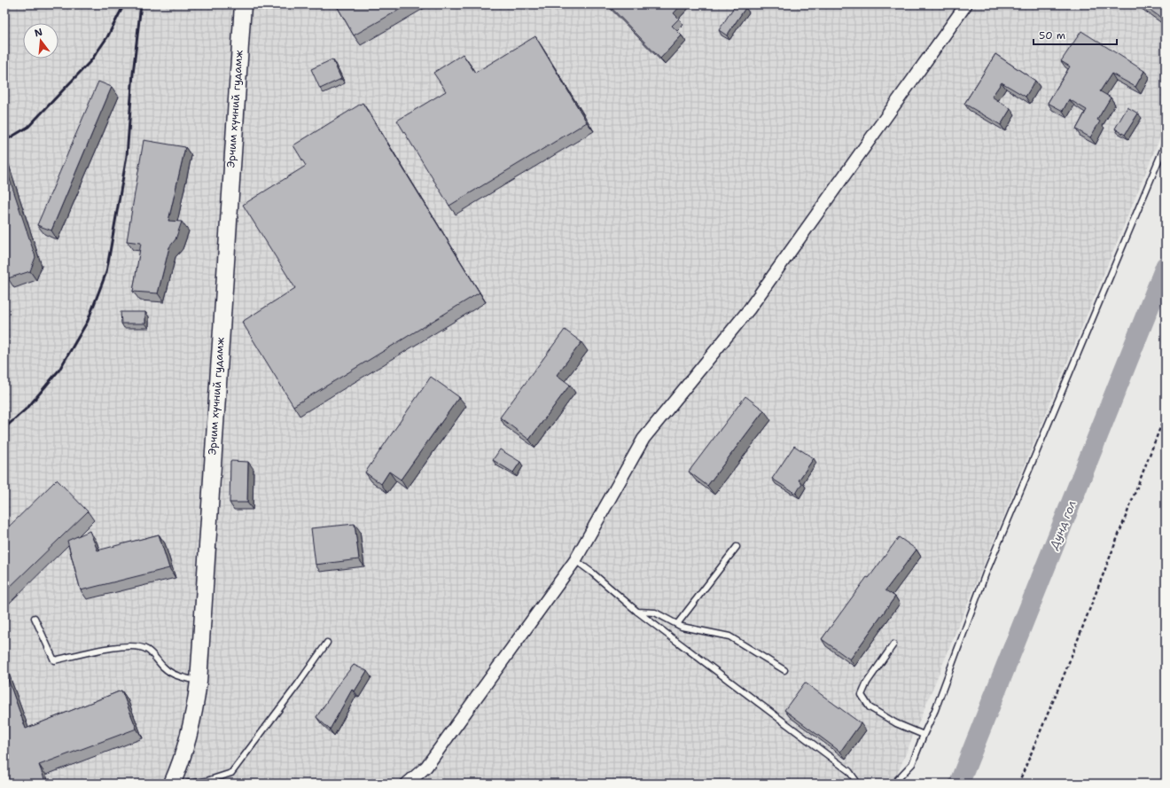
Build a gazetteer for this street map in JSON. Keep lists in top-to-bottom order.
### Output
{
  "streets": {
    "main road": ["Эрчим хүчний гудамж"]
  },
  "water": ["Дунд гол"],
  "scale_bar": "50 m",
  "north": "top"
}
